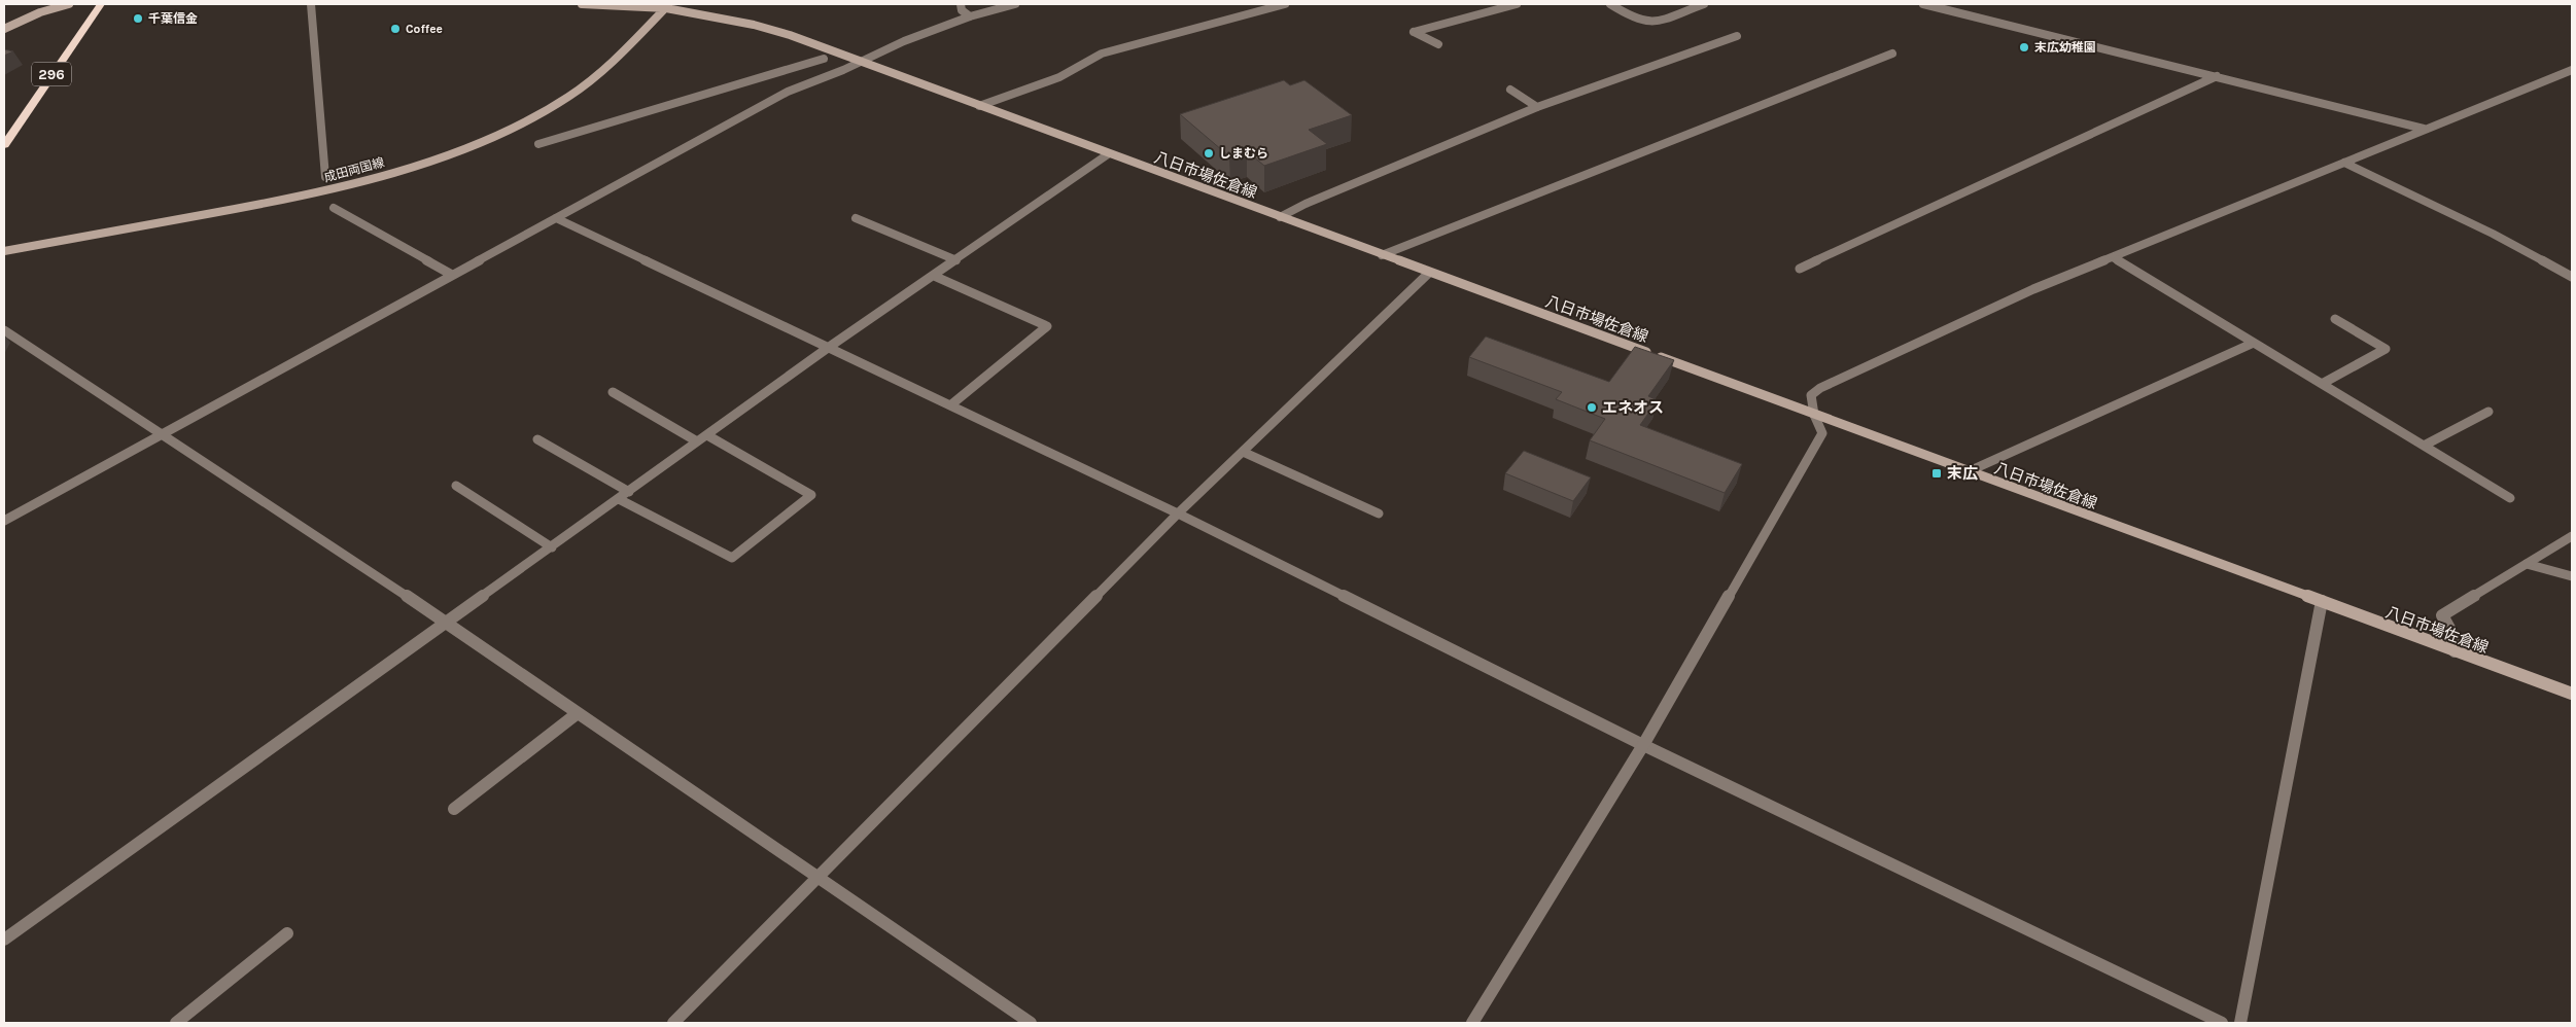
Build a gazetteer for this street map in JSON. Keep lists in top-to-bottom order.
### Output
{
  "streets": {
    "highway": ["296"],
    "main road": ["成田両国線", "八日市場佐倉線"]
  },
  "crossings": [
    ["成田両国線", "八日市場佐倉線"]
  ],
  "places": {
    "other": [
      "千葉信金",
      "Coffee",
      "末広幼稚園",
      "しまむら",
      "エネオス"
    ],
    "transit": ["末広"]
  }
}
